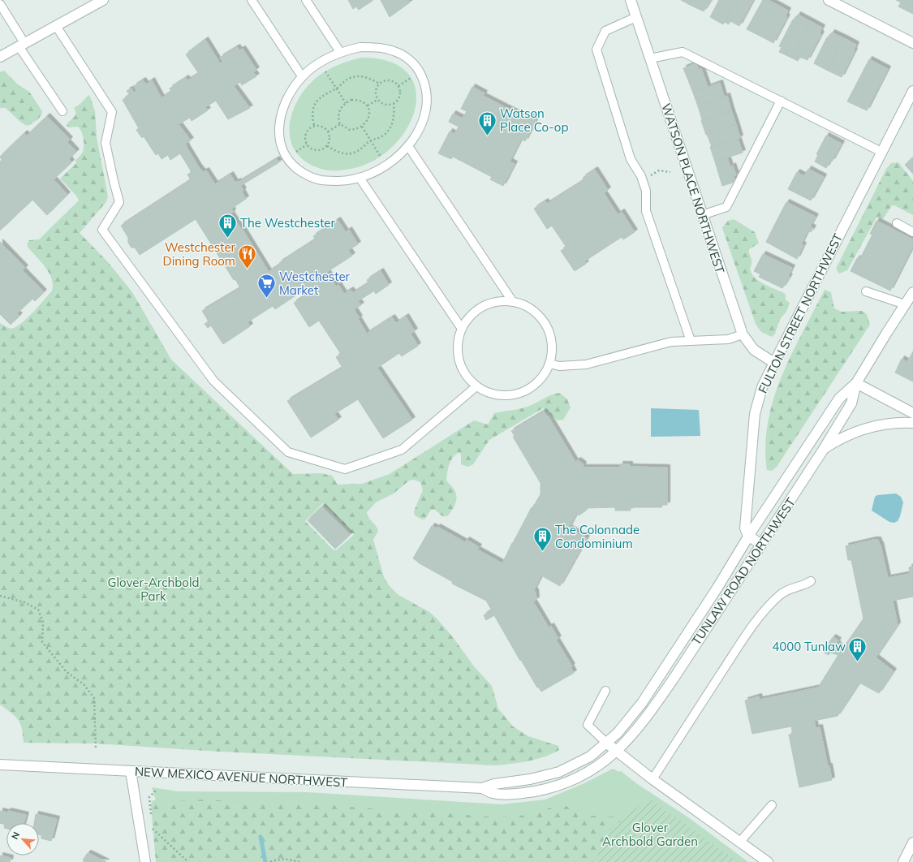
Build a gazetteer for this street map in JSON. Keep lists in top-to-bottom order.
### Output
{
  "streets": {
    "street": [
      "WATSON PLACE NORTHWEST",
      "FULTON STREET NORTHWEST",
      "TUNLAW ROAD NORTHWEST",
      "NEW MEXICO AVENUE NORTHWEST"
    ]
  },
  "crossings": [
    ["WATSON PLACE NORTHWEST", "FULTON STREET NORTHWEST"],
    ["FULTON STREET NORTHWEST", "TUNLAW ROAD NORTHWEST"],
    ["TUNLAW ROAD NORTHWEST", "NEW MEXICO AVENUE NORTHWEST"]
  ],
  "parks": ["Glover-Archbold Park", "Glover Archbold Garden"],
  "places": {
    "building": [
      "Watson Place Co-op",
      "The Westchester",
      "The Colonnade Condominium",
      "4000 Tunlaw"
    ],
    "restaurant": ["Westchester Dining Room"],
    "supermarket": ["Westchester Market"]
  },
  "north": "top left"
}
